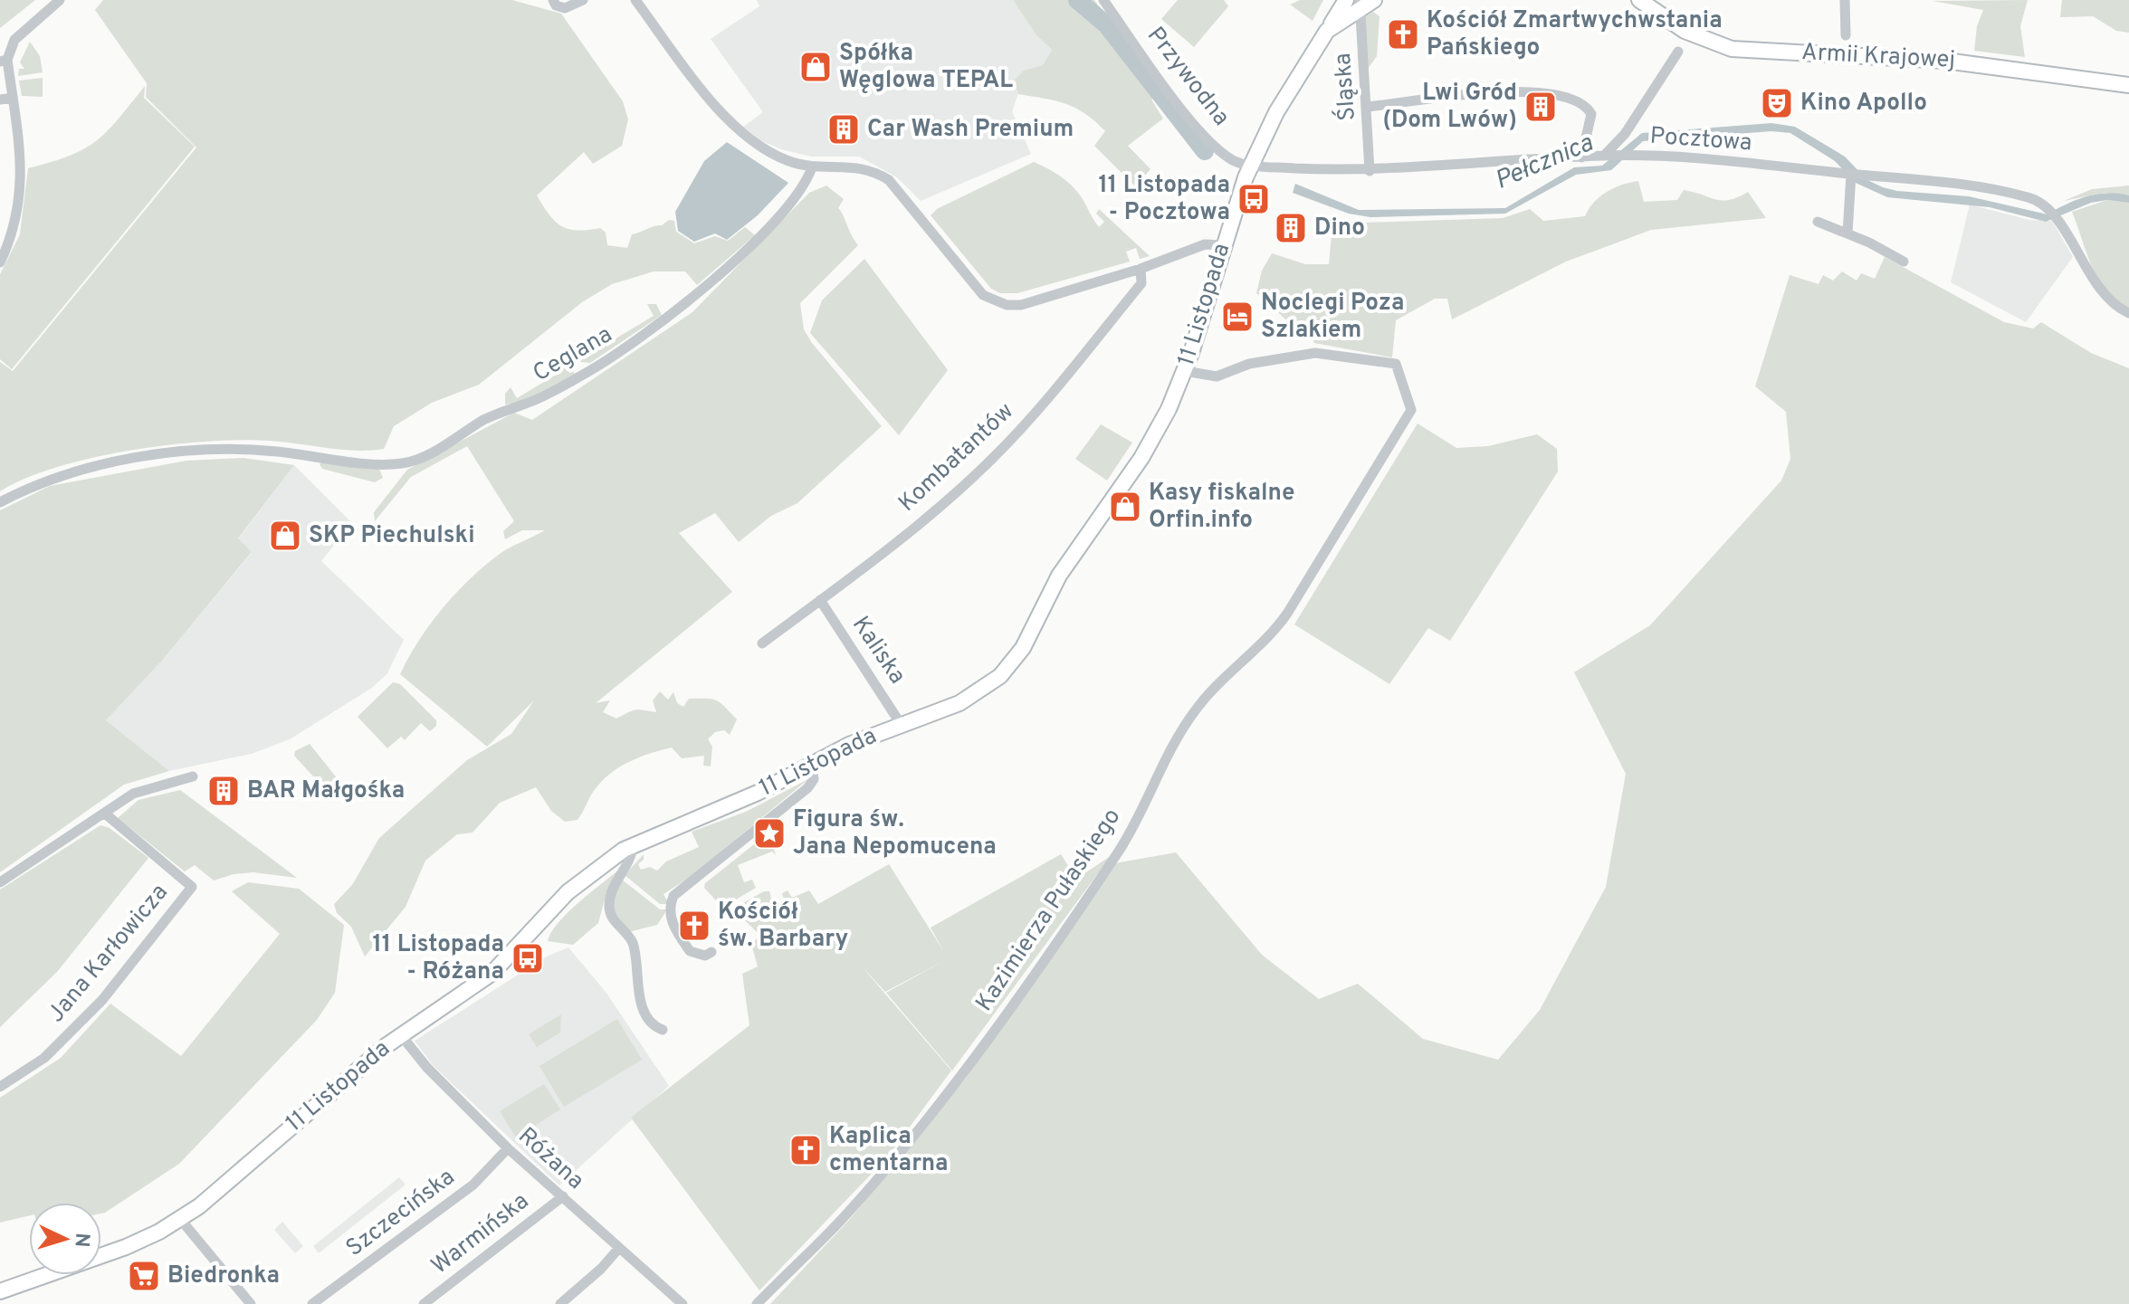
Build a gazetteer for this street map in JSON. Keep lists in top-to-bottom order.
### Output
{
  "streets": {
    "main road": ["Armii Krajowej", "11 Listopada"],
    "street": [
      "Przywodna",
      "Śląska",
      "Pocztowa",
      "Ceglana",
      "Kombatantów",
      "Kaliska",
      "Kazimierza Pułaskiego",
      "Jana Karłowicza",
      "Różana",
      "Szczecińska",
      "Warmińska"
    ]
  },
  "crossings": [
    ["Przywodna", "Pocztowa"],
    ["Przywodna", "11 Listopada"],
    ["Śląska", "Pocztowa"],
    ["Śląska", "11 Listopada"],
    ["Pocztowa", "11 Listopada"],
    ["11 Listopada", "Kaliska"],
    ["11 Listopada", "Kazimierza Pułaskiego"],
    ["11 Listopada", "Różana"],
    ["Kombatantów", "Kaliska"],
    ["Różana", "Szczecińska"],
    ["Różana", "Warmińska"]
  ],
  "water": ["Pełcznica"],
  "places": {
    "church": ["Kościół Zmartwychwstania Pańskiego", "Kościół św. Barbary", "Kaplica cmentarna"],
    "shop": ["Spółka Węglowa TEPAL", "Kasy fiskalne Orfin.info", "SKP Piechulski"],
    "theatre": ["Kino Apollo"],
    "building": [
      "Lwi Gród (Dom Lwów)",
      "Car Wash Premium",
      "Dino",
      "BAR Małgośka"
    ],
    "bus stop": ["11 Listopada - Pocztowa", "11 Listopada - Różana"],
    "hotel": ["Noclegi Poza Szlakiem"],
    "place": ["Figura św. Jana Nepomucena"],
    "supermarket": ["Biedronka"]
  },
  "north": "right"
}
